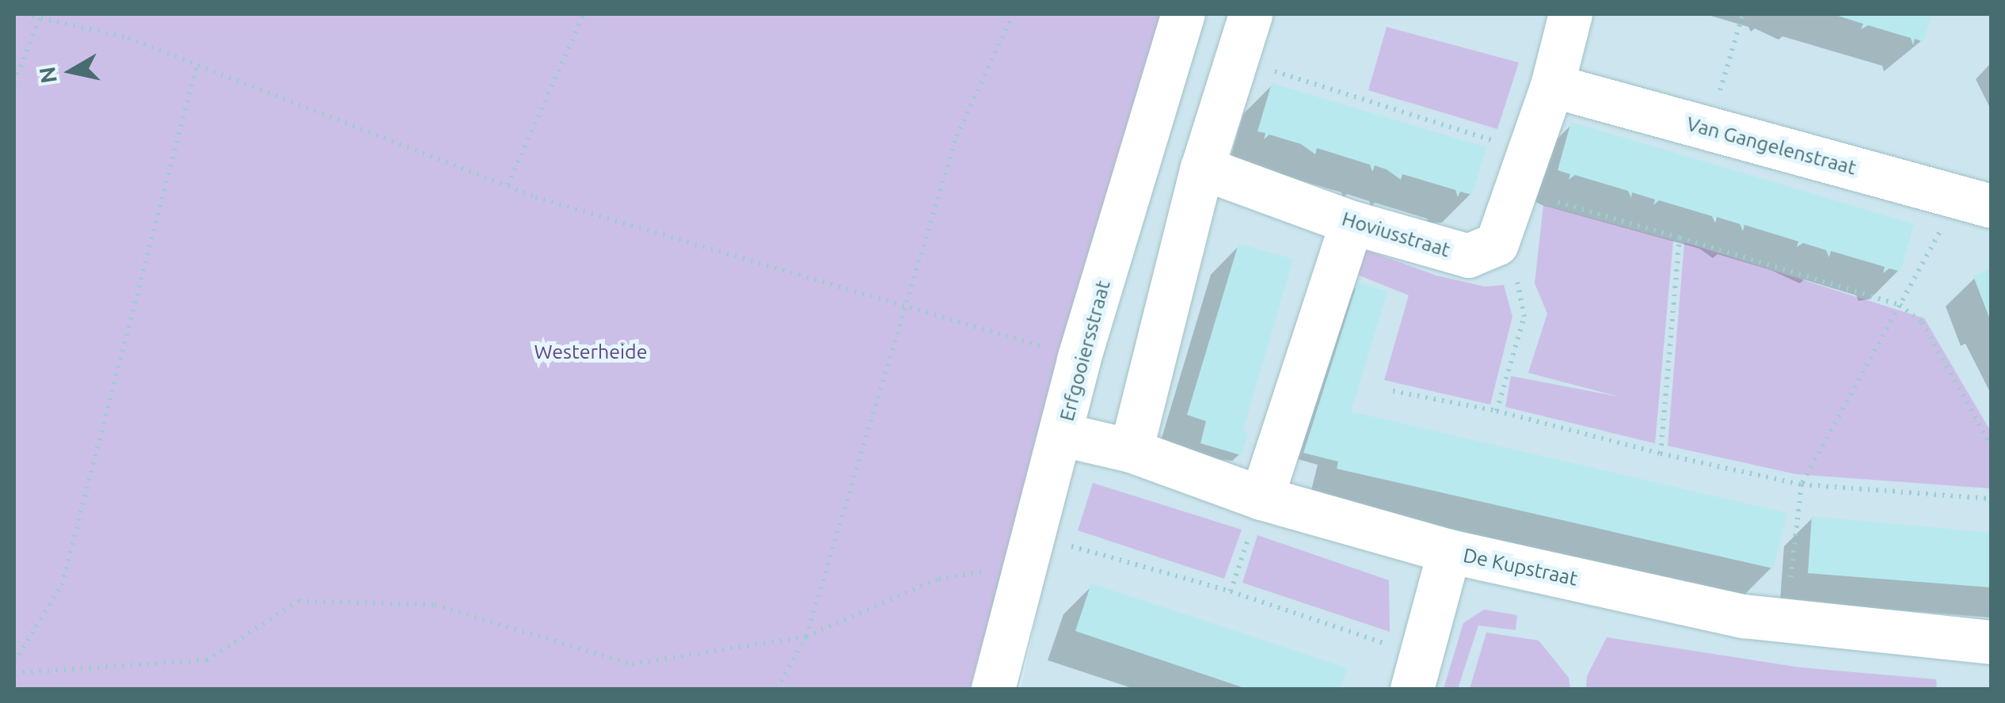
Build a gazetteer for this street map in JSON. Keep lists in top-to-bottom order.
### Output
{
  "streets": {
    "street": [
      "Van Gangelenstraat",
      "Hoviusstraat",
      "Erfgooiersstraat",
      "De Kupstraat"
    ]
  },
  "crossings": [
    ["Erfgooiersstraat", "De Kupstraat"]
  ],
  "parks": ["Westerheide"],
  "north": "left"
}
